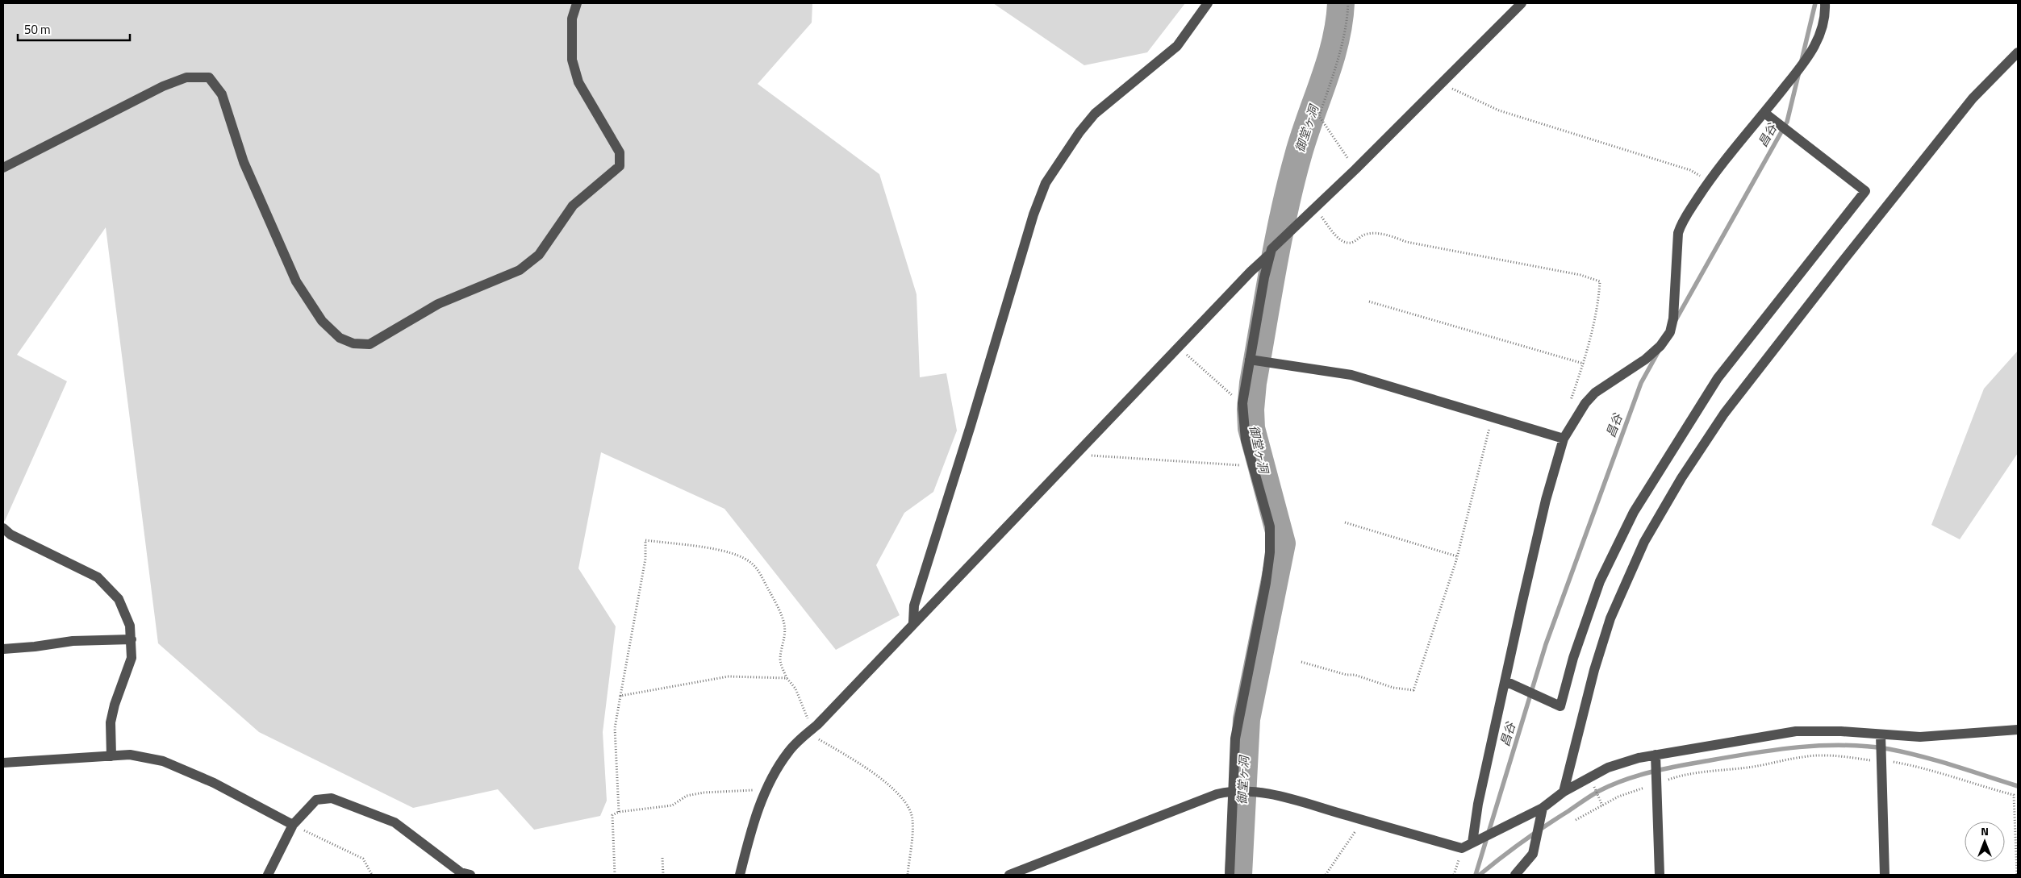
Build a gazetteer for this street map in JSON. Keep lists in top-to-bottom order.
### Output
{
  "water": ["御堂ヶ洞", "昌谷"],
  "scale_bar": "50 m",
  "north": "top"
}
